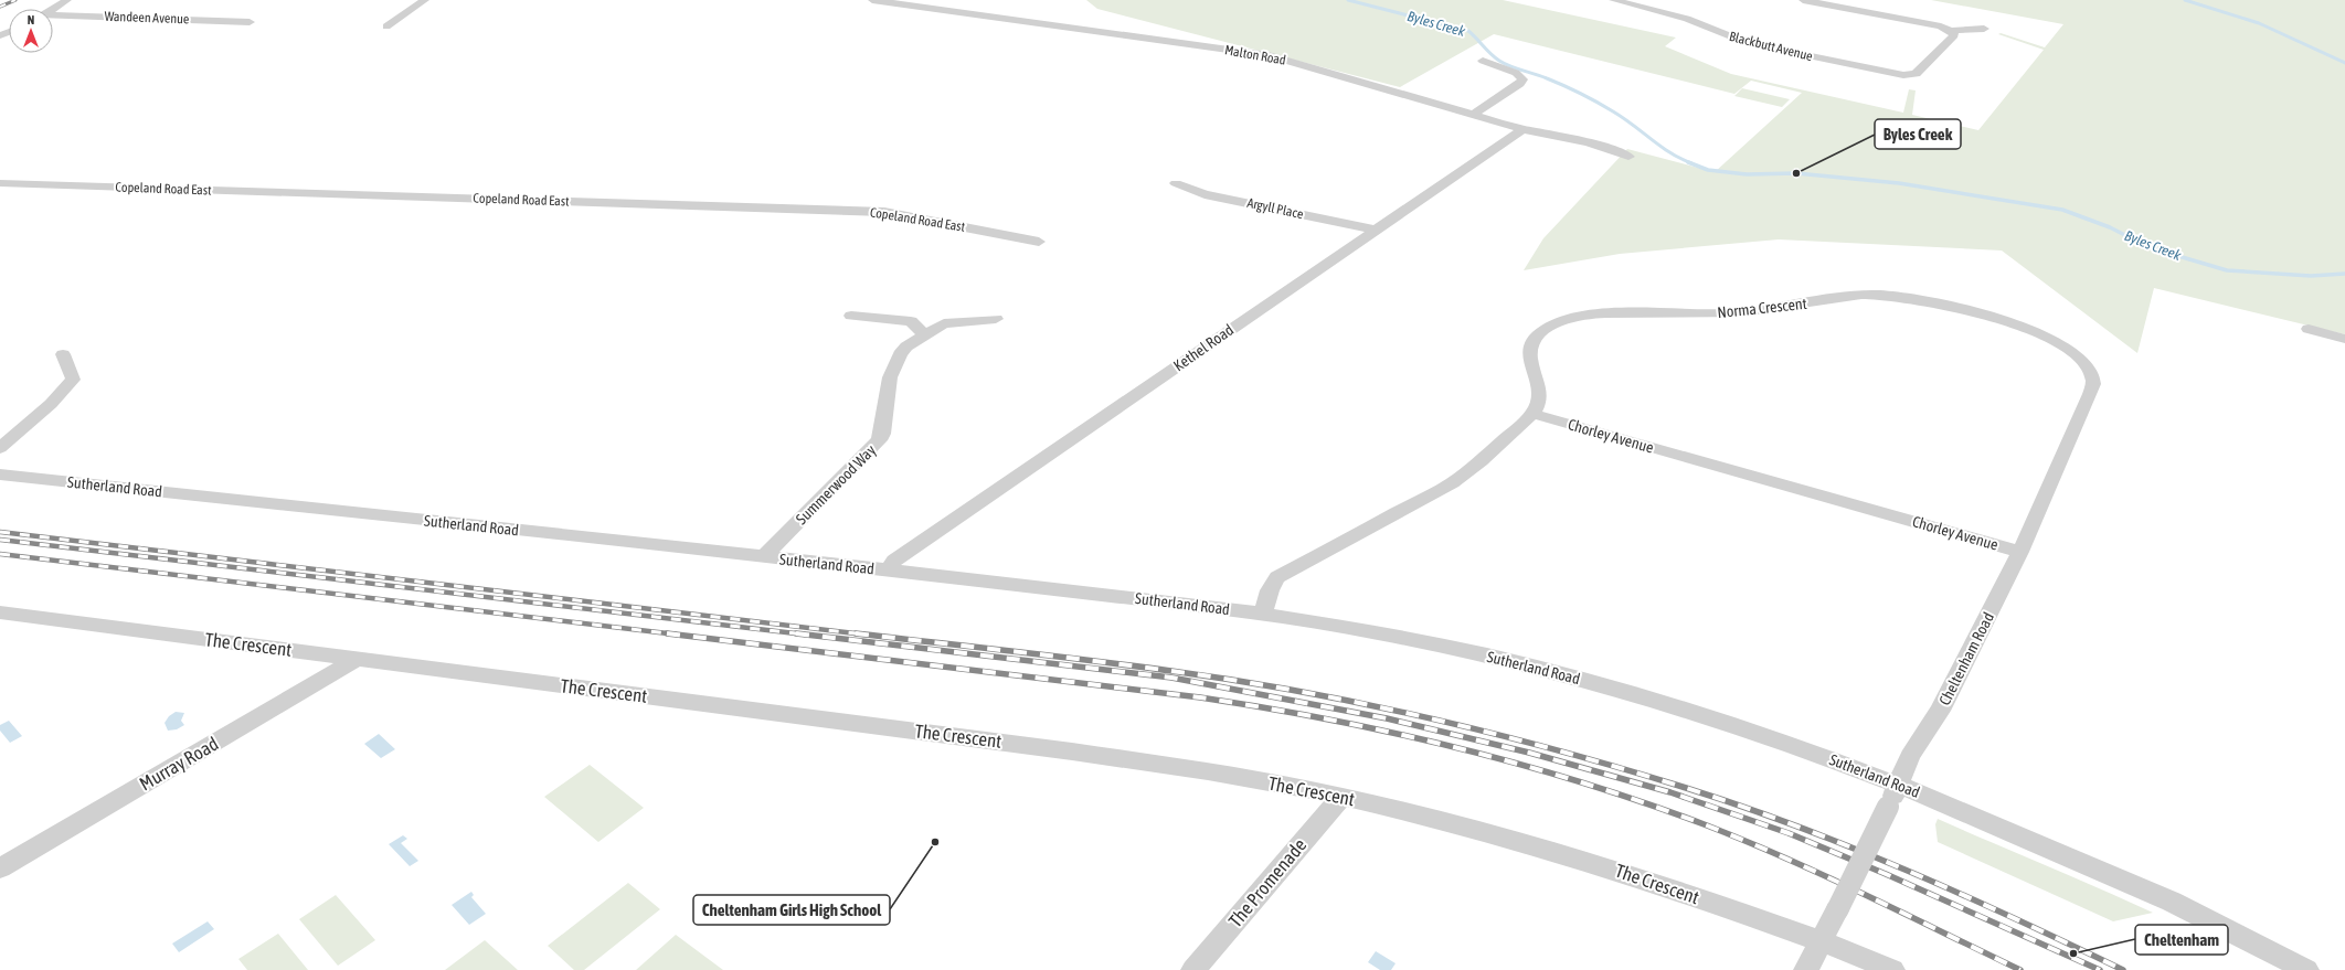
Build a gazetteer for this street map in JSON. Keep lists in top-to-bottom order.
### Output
{
  "streets": {
    "street": [
      "Wandeen Avenue",
      "Blackbutt Avenue",
      "Malton Road",
      "Copeland Road East",
      "Argyll Place",
      "Norma Crescent",
      "Kethel Road",
      "Chorley Avenue",
      "Summerwood Way",
      "Sutherland Road",
      "The Crescent",
      "Cheltenham Road",
      "Murray Road",
      "The Promenade"
    ]
  },
  "crossings": [
    ["Malton Road", "Kethel Road"],
    ["Argyll Place", "Kethel Road"],
    ["Norma Crescent", "Chorley Avenue"],
    ["Norma Crescent", "Cheltenham Road"],
    ["Kethel Road", "Sutherland Road"],
    ["Chorley Avenue", "Cheltenham Road"],
    ["Summerwood Way", "Sutherland Road"],
    ["Sutherland Road", "Cheltenham Road"],
    ["The Crescent", "Cheltenham Road"],
    ["The Crescent", "Murray Road"],
    ["The Crescent", "The Promenade"]
  ],
  "water": ["Byles Creek"],
  "places": ["Byles Creek", "Cheltenham Girls High School", "Cheltenham"],
  "north": "top"
}
